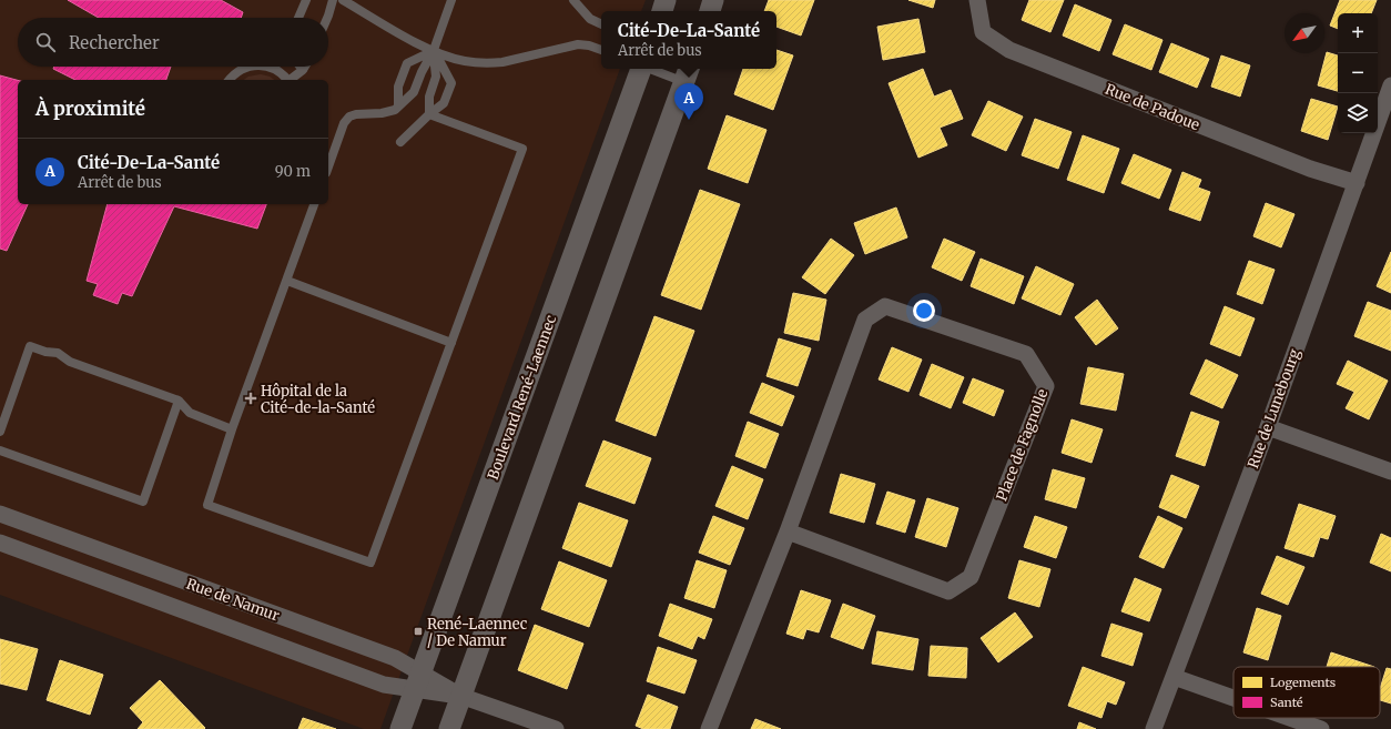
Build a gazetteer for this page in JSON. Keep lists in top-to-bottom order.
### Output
{
  "streets": {
    "street": [
      "Rue de Padoue",
      "Boulevard René-Laennec",
      "Rue de Lunebourg",
      "Place de Fagnolle",
      "Rue de Namur"
    ]
  },
  "crossings": [
    ["Rue de Padoue", "Rue de Lunebourg"],
    ["Boulevard René-Laennec", "Rue de Namur"]
  ],
  "places": {
    "health": ["Hôpital de la Cité-de-la-Santé"],
    "transit": ["René-Laennec / De Namur"]
  },
  "legend": ["Logements", "Santé"],
  "north": "bottom left",
  "page": {
    "popup": ["Cité-De-La-Santé", "Arrêt de bus"],
    "map_buttons": ["+", "−"],
    "search": "Rechercher",
    "heading": "À proximité",
    "pins": "A",
    "list": [
      {
        "mark": "A",
        "name": "Cité-De-La-Santé",
        "note": "Arrêt de bus",
        "value": "90 m"
      }
    ]
  }
}
